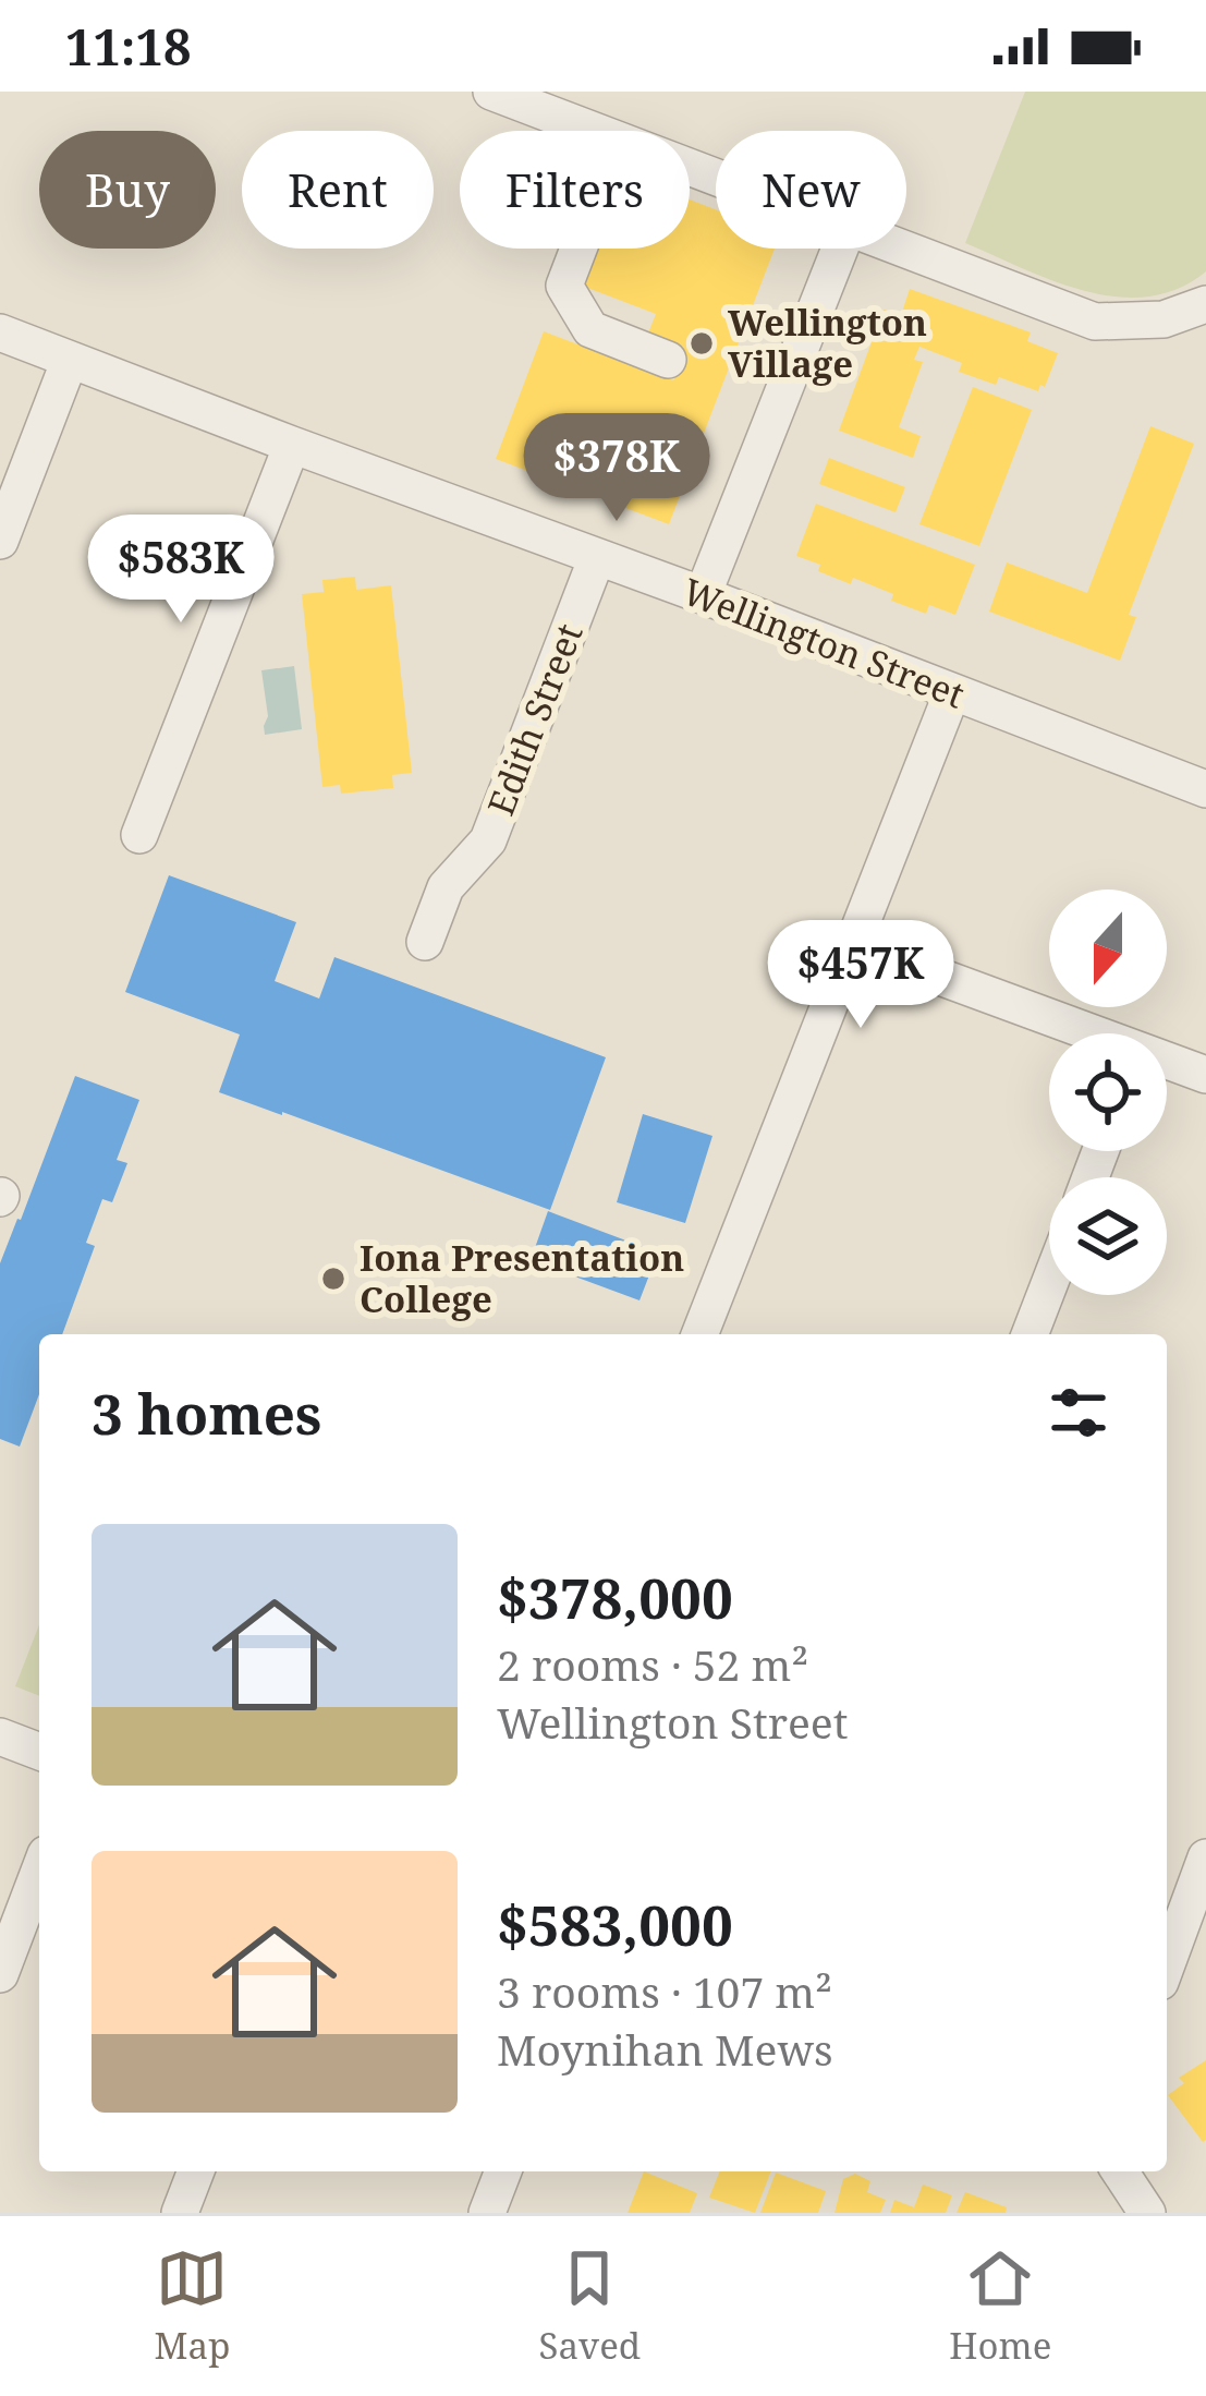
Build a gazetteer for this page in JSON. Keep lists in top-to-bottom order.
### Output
{
  "streets": {
    "street": ["Wellington Street", "Edith Street"]
  },
  "crossings": [
    ["Wellington Street", "Edith Street"]
  ],
  "places": ["Wellington Village", "Iona Presentation College"],
  "north": "bottom",
  "page": {
    "status": "11:18",
    "chip": [
      "Buy",
      "Rent",
      "Filters",
      "New"
    ],
    "price": ["$378K", "$583K", "$457K"],
    "heading": "3 homes",
    "list": [
      {
        "name": "$378,000",
        "note": "2 rooms · 52 m² · Wellington Street"
      },
      {
        "name": "$583,000",
        "note": "3 rooms · 107 m² · Moynihan Mews"
      }
    ],
    "tabs": ["Map", "Saved", "Home"]
  }
}
